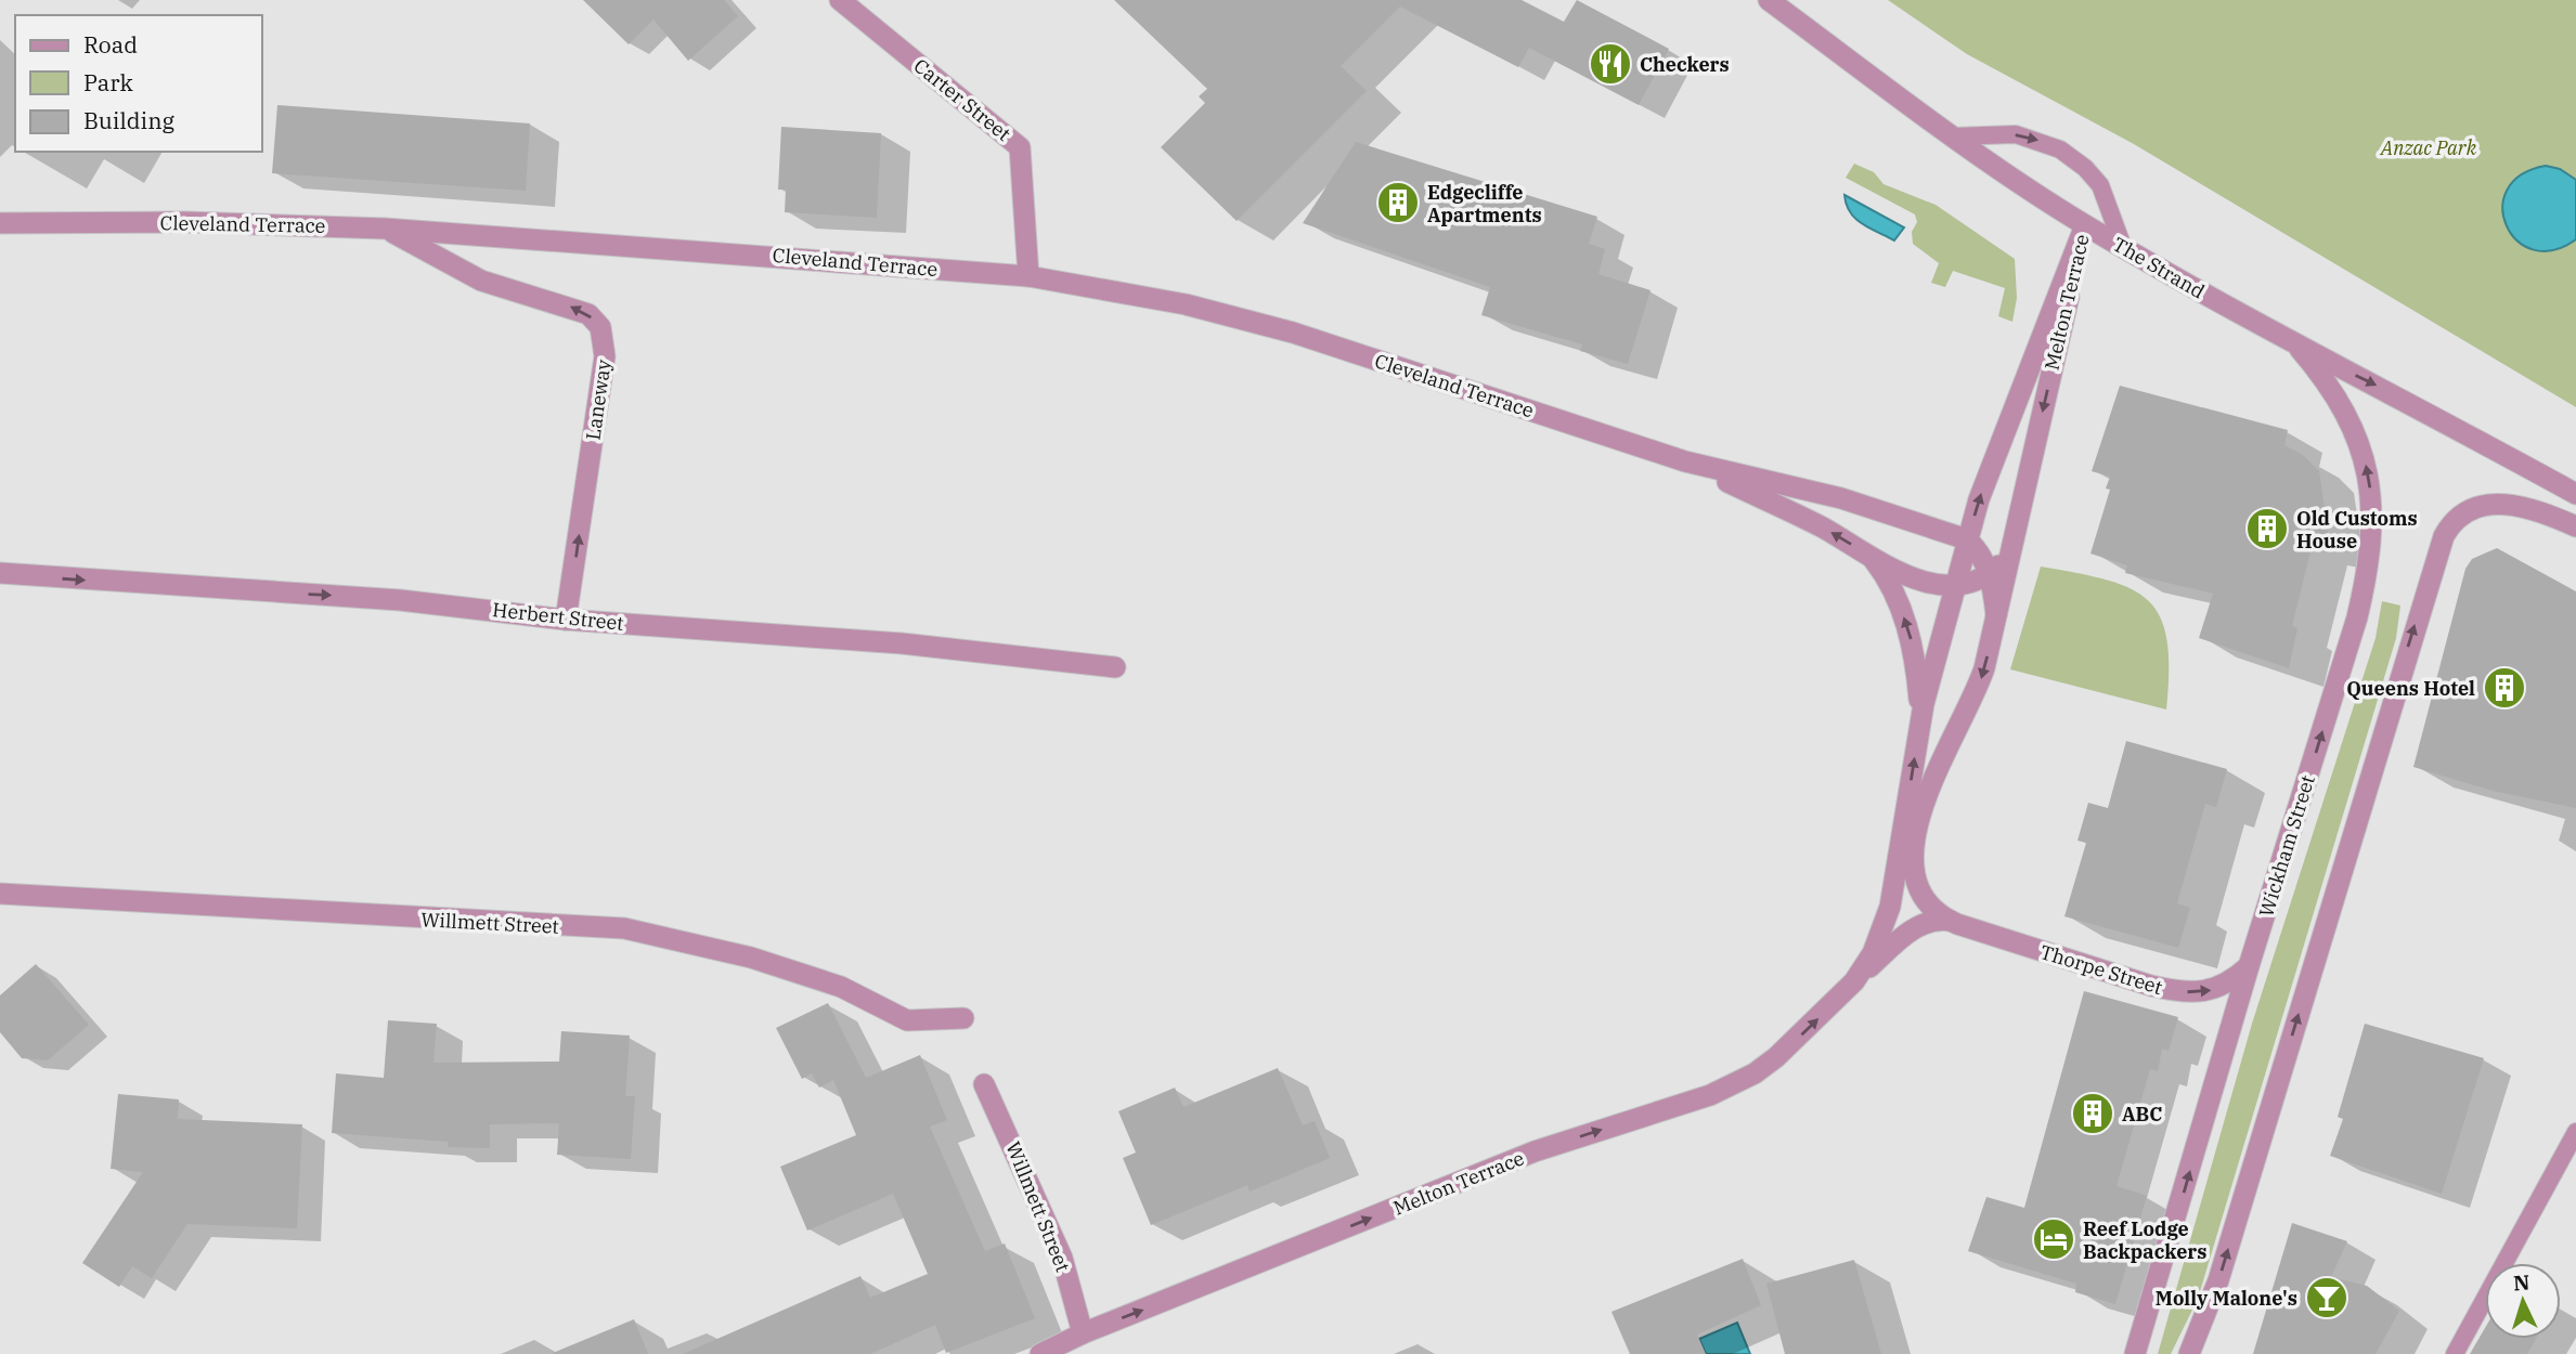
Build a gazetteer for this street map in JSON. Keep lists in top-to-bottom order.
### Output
{
  "streets": {
    "street": [
      "Carter Street",
      "Cleveland Terrace",
      "The Strand",
      "Melton Terrace",
      "Laneway",
      "Herbert Street",
      "Wickham Street",
      "Willmett Street",
      "Thorpe Street"
    ]
  },
  "crossings": [
    ["Carter Street", "Cleveland Terrace"],
    ["Cleveland Terrace", "Melton Terrace"],
    ["Cleveland Terrace", "Laneway"],
    ["The Strand", "Melton Terrace"],
    ["The Strand", "Wickham Street"],
    ["Melton Terrace", "Willmett Street"],
    ["Melton Terrace", "Thorpe Street"],
    ["Laneway", "Herbert Street"],
    ["Wickham Street", "Thorpe Street"]
  ],
  "one_way": [
    "Laneway",
    "Herbert Street",
    "Wickham Street",
    "Thorpe Street"
  ],
  "parks": ["Anzac Park"],
  "places": {
    "restaurant": ["Checkers"],
    "building": [
      "Edgecliffe Apartments",
      "Old Customs House",
      "Queens Hotel",
      "ABC"
    ],
    "hotel": ["Reef Lodge Backpackers"],
    "bar": ["Molly Malone's"]
  },
  "legend": ["Road", "Park", "Building"],
  "north": "top"
}
